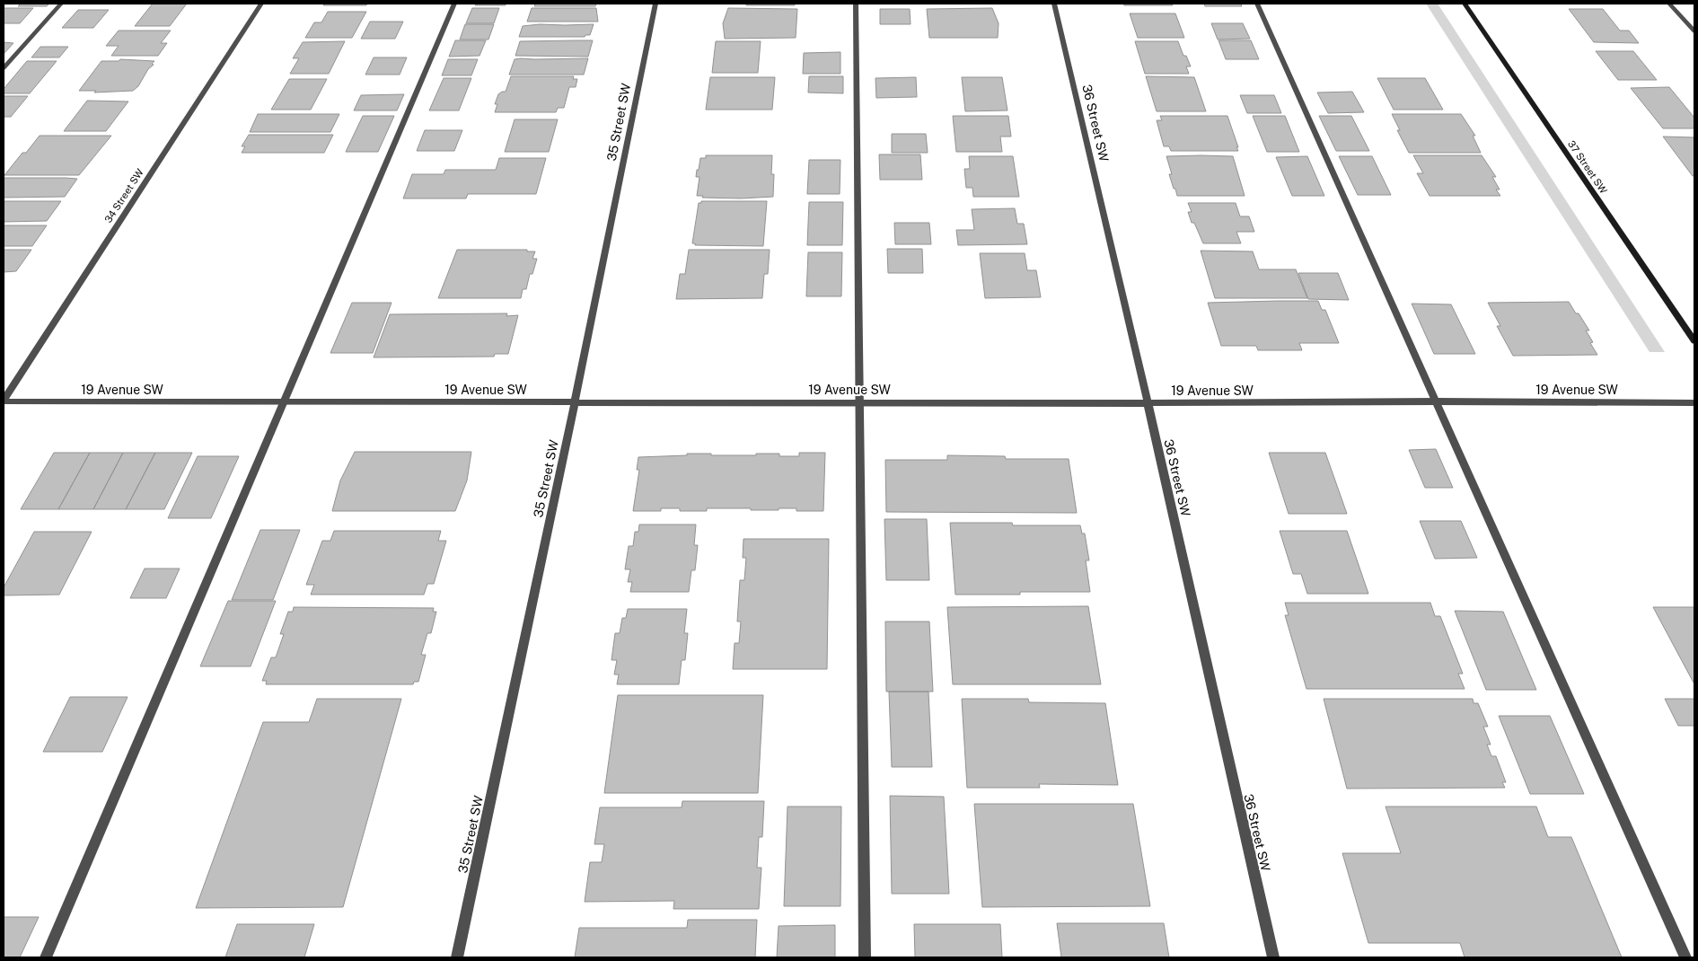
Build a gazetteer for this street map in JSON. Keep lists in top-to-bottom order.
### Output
{
  "streets": {
    "main road": ["37 Street SW"],
    "street": [
      "35 Street SW",
      "36 Street SW",
      "34 Street SW",
      "19 Avenue SW"
    ]
  },
  "crossings": [
    ["35 Street SW", "19 Avenue SW"],
    ["36 Street SW", "19 Avenue SW"],
    ["34 Street SW", "19 Avenue SW"]
  ]
}
